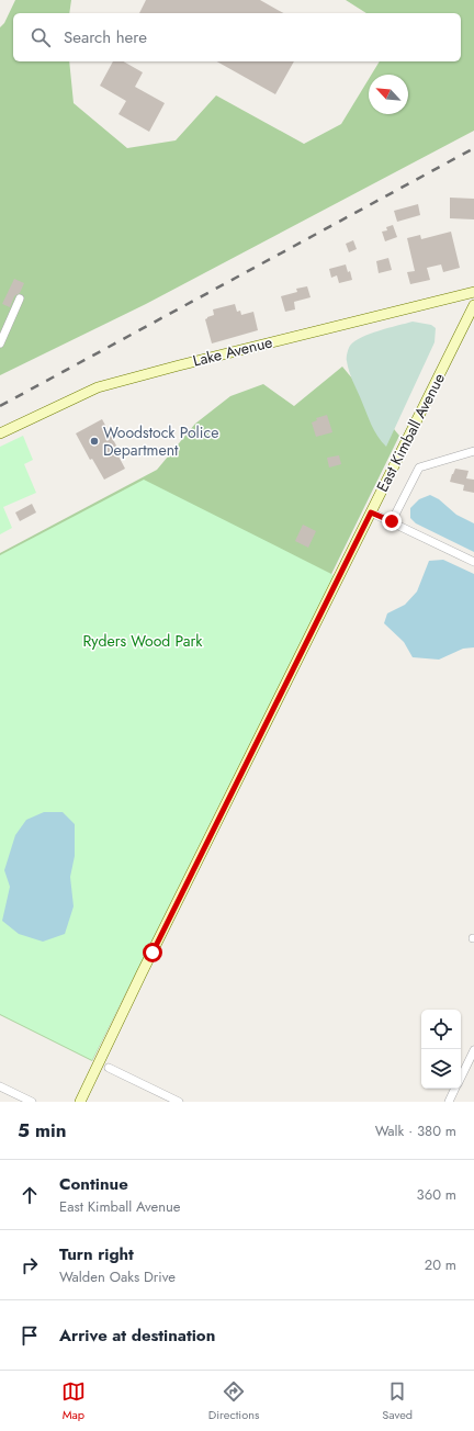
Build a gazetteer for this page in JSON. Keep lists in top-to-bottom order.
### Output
{
  "streets": {
    "street": ["Lake Avenue", "East Kimball Avenue"]
  },
  "parks": ["Ryders Wood Park"],
  "places": ["Woodstock Police Department"],
  "north": "top left",
  "page": {
    "search": "Search here",
    "heading": ["5 min", "Walk · 380 m"],
    "list": [
      ["Continue", "East Kimball Avenue", "360 m"],
      ["Turn right", "Walden Oaks Drive", "20 m"],
      "Arrive at destination"
    ],
    "nav": ["Map", "Directions", "Saved"]
  }
}
